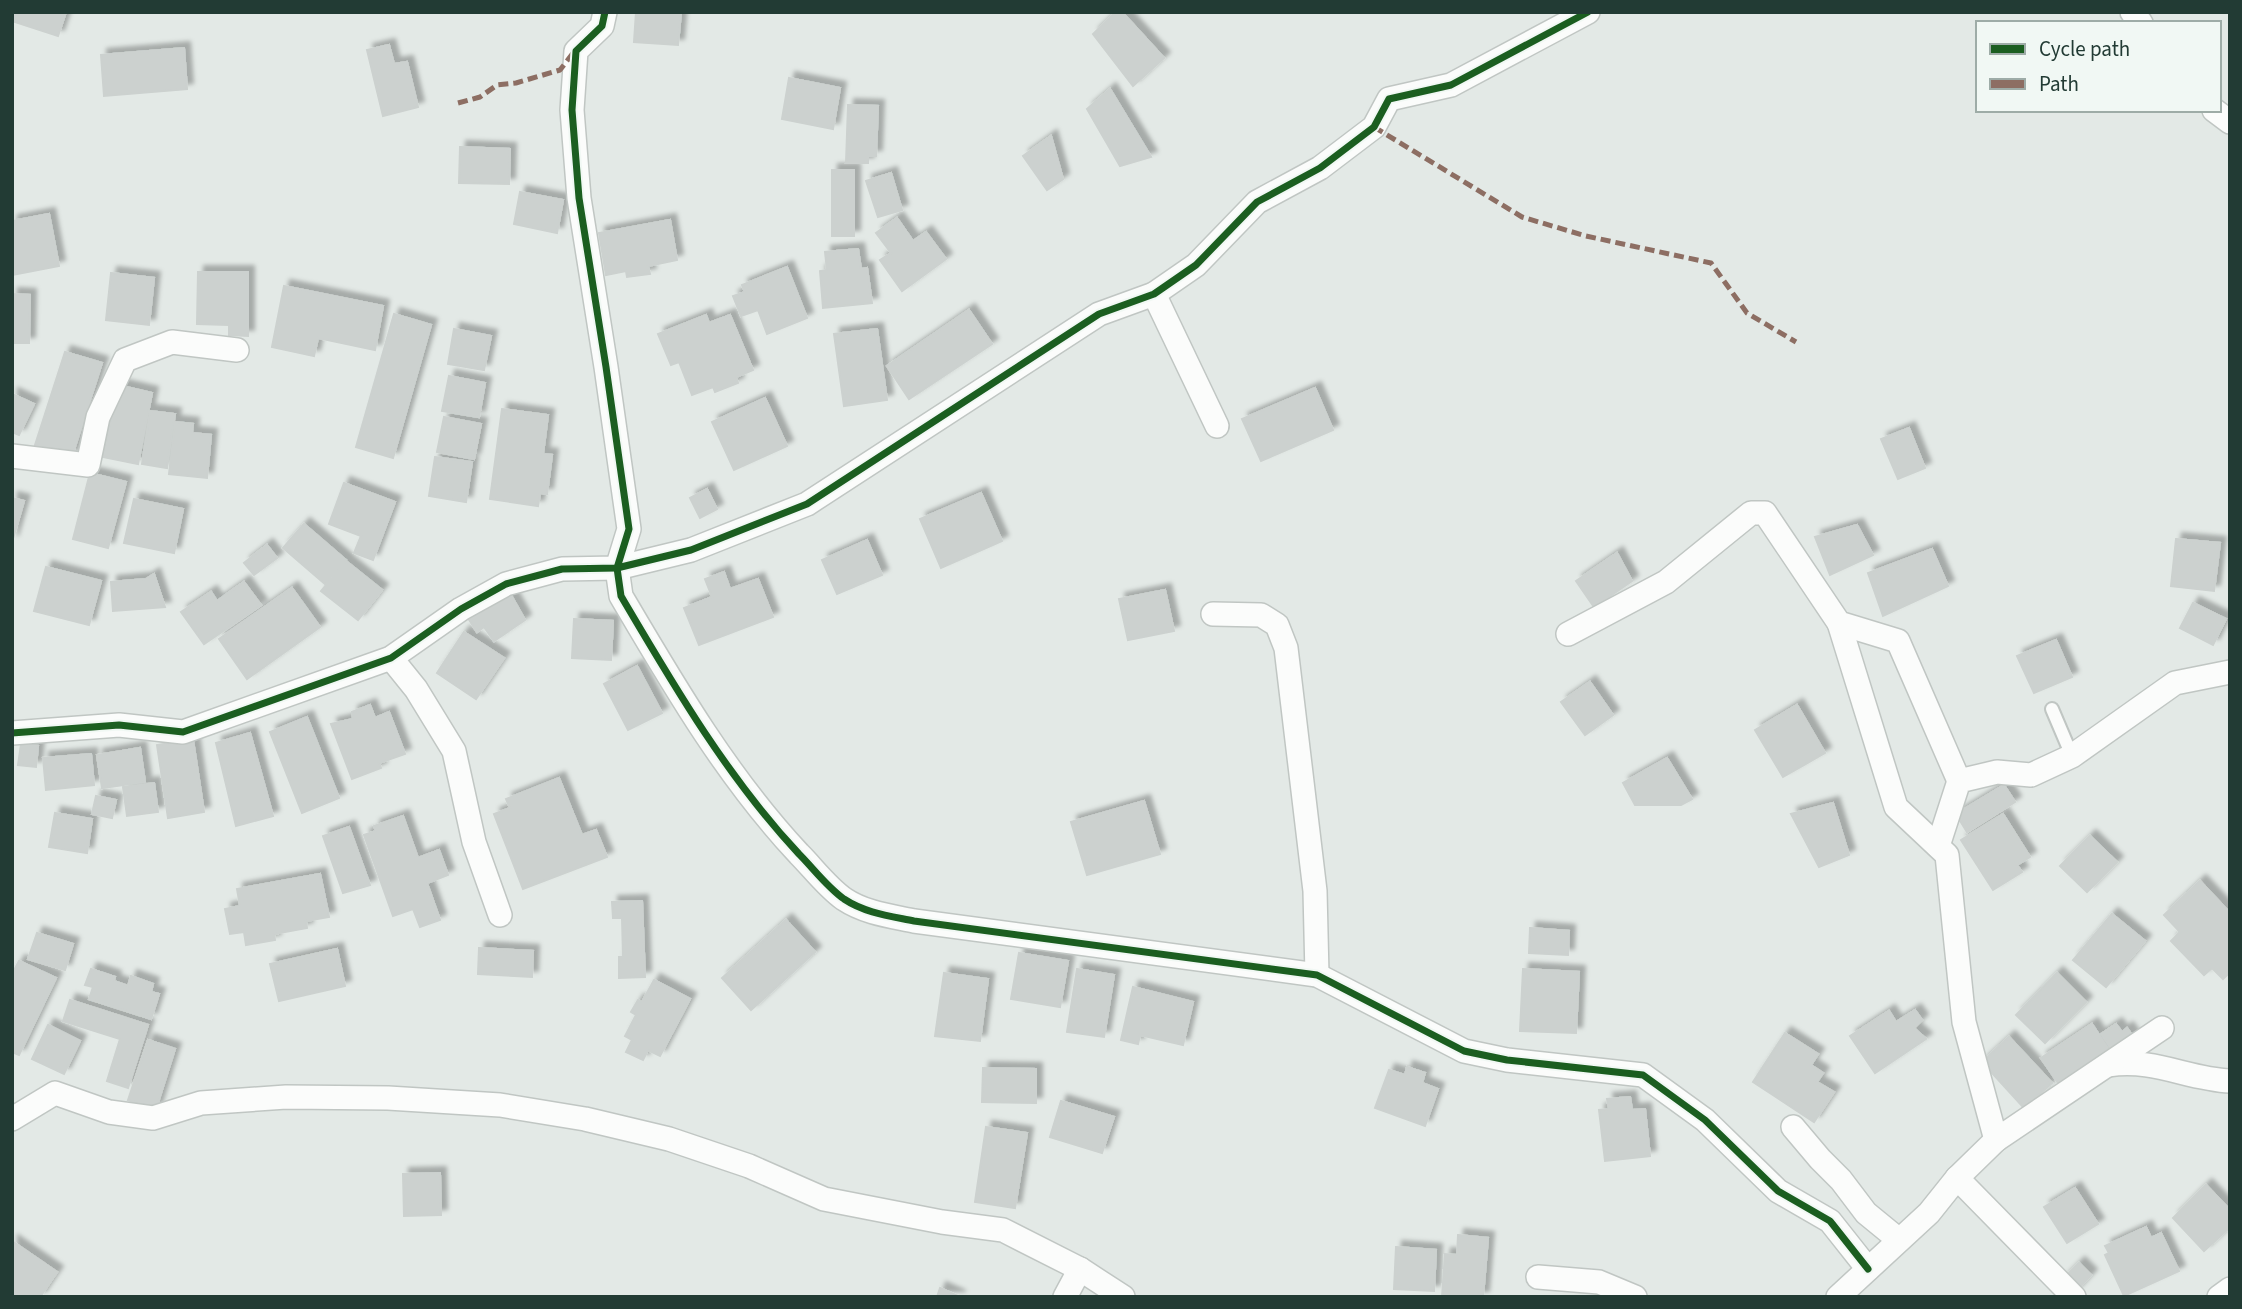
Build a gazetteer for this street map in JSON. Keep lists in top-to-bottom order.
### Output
{
  "legend": ["Cycle path", "Path"]
}
